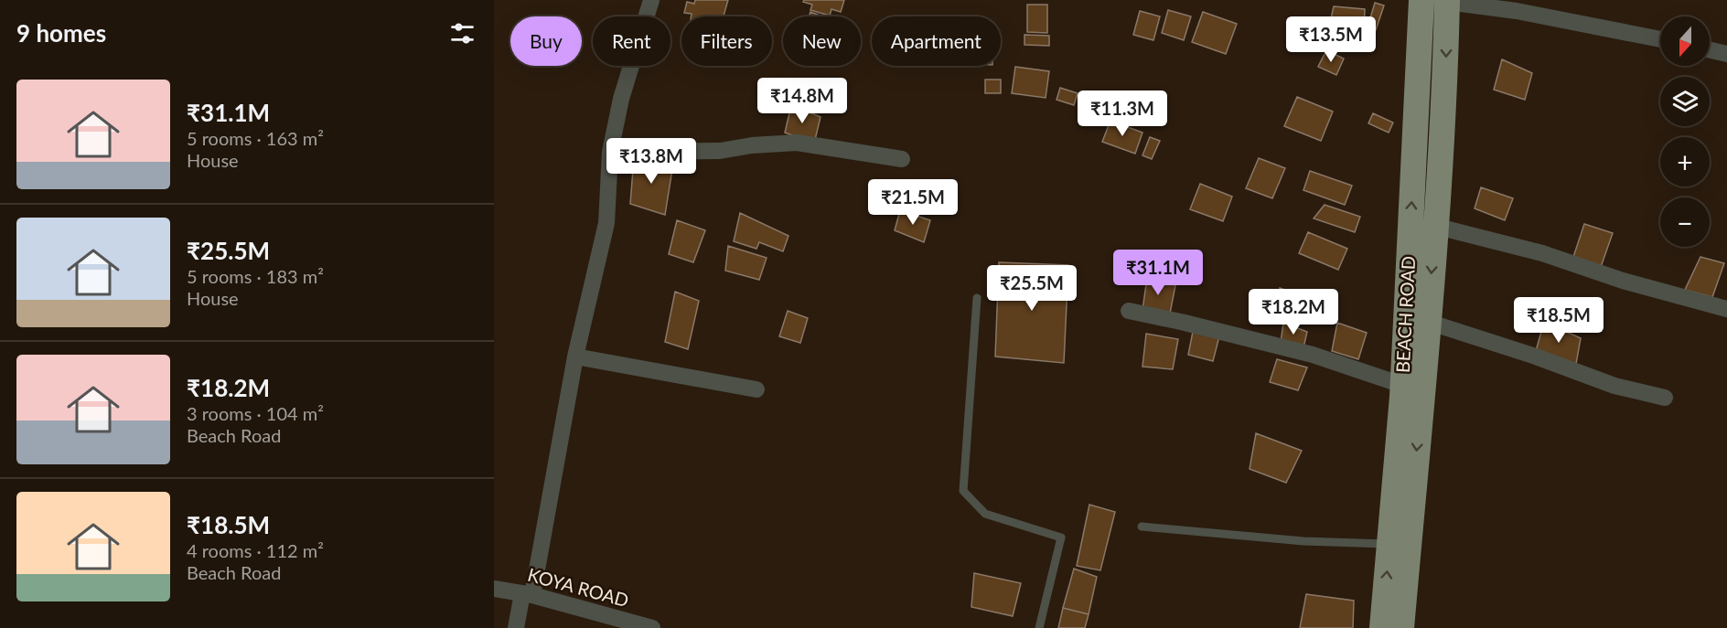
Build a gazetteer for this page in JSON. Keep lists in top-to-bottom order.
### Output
{
  "streets": {
    "main road": ["BEACH ROAD"],
    "street": ["KOYA ROAD"]
  },
  "north": "bottom",
  "page": {
    "heading": "9 homes",
    "map_buttons": ["+", "−"],
    "price": [
      "₹13.5M",
      "₹14.8M",
      "₹11.3M",
      "₹13.8M",
      "₹21.5M",
      "₹31.1M",
      "₹25.5M",
      "₹18.2M",
      "₹18.5M"
    ],
    "chip": [
      "Buy",
      "Rent",
      "Filters",
      "New",
      "Apartment"
    ],
    "list": [
      {
        "name": "₹31.1M",
        "note": "5 rooms · 163 m² · House"
      },
      {
        "name": "₹25.5M",
        "note": "5 rooms · 183 m² · House"
      },
      {
        "name": "₹18.2M",
        "note": "3 rooms · 104 m² · Beach Road"
      },
      {
        "name": "₹18.5M",
        "note": "4 rooms · 112 m² · Beach Road"
      }
    ]
  }
}
